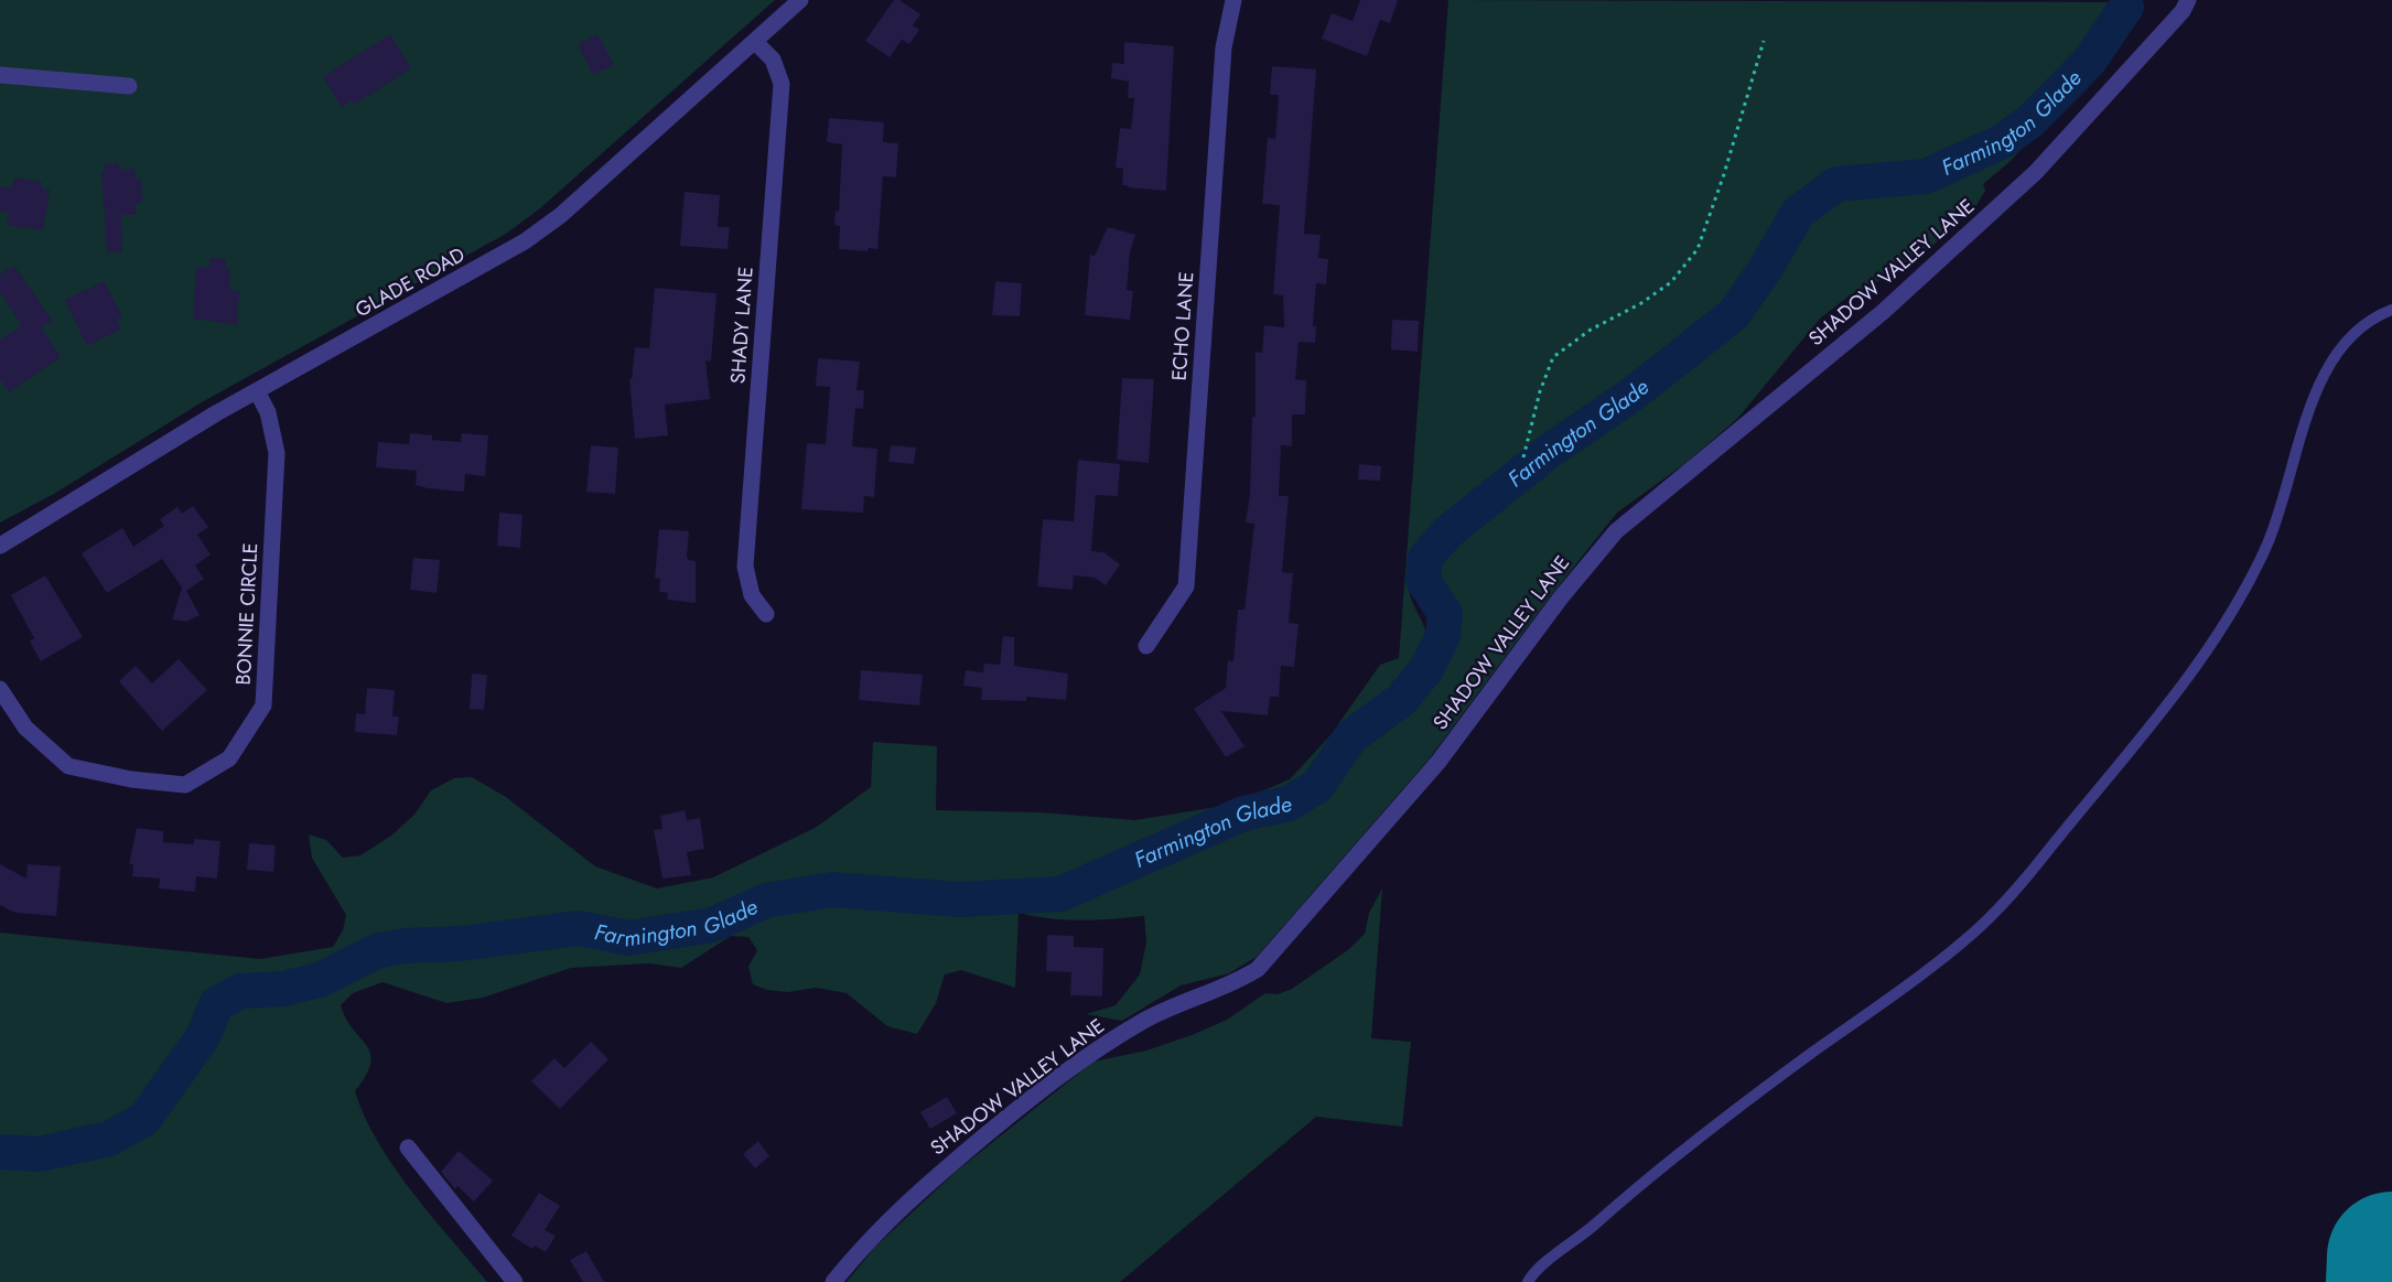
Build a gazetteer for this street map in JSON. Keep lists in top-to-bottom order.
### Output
{
  "streets": {
    "street": [
      "SHADOW VALLEY LANE",
      "GLADE ROAD",
      "SHADY LANE",
      "ECHO LANE",
      "BONNIE CIRCLE"
    ]
  },
  "crossings": [
    ["GLADE ROAD", "SHADY LANE"],
    ["GLADE ROAD", "BONNIE CIRCLE"]
  ],
  "water": ["Farmington Glade"]
}
